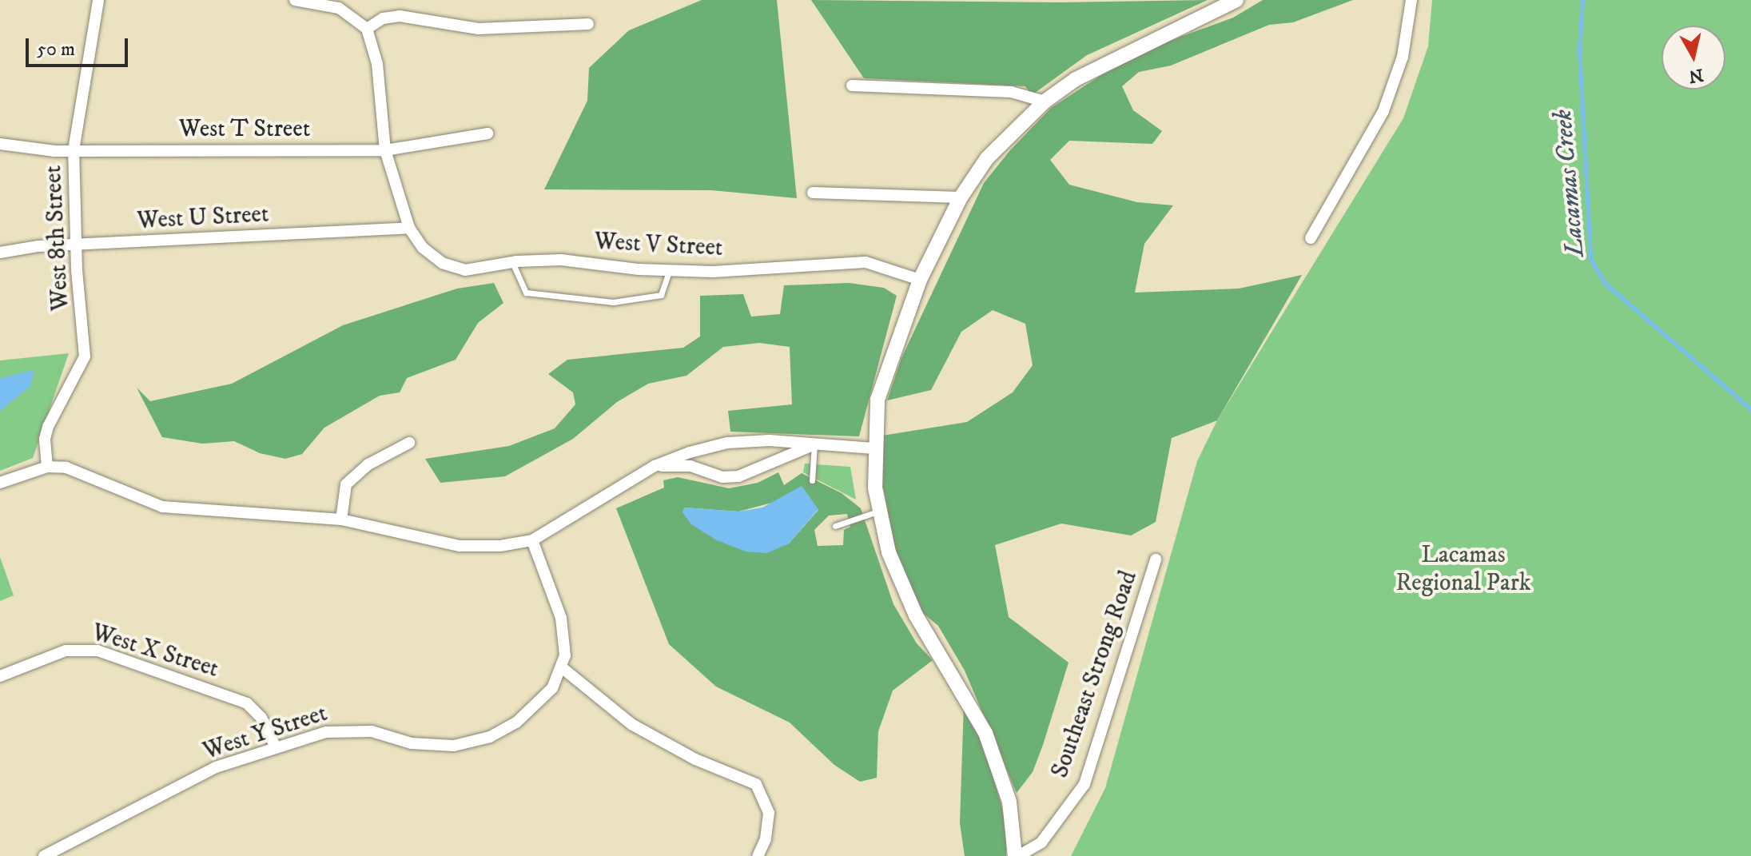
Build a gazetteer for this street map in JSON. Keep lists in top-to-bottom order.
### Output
{
  "streets": {
    "street": [
      "West T Street",
      "West U Street",
      "West 8th Street",
      "West V Street",
      "West X Street",
      "Southeast Strong Road",
      "West Y Street"
    ]
  },
  "crossings": [
    ["West T Street", "West 8th Street"],
    ["West U Street", "West 8th Street"],
    ["West U Street", "West V Street"],
    ["West X Street", "West Y Street"]
  ],
  "water": ["Lacamas Creek"],
  "parks": ["Lacamas Regional Park"],
  "scale_bar": "50 m",
  "north": "bottom"
}
